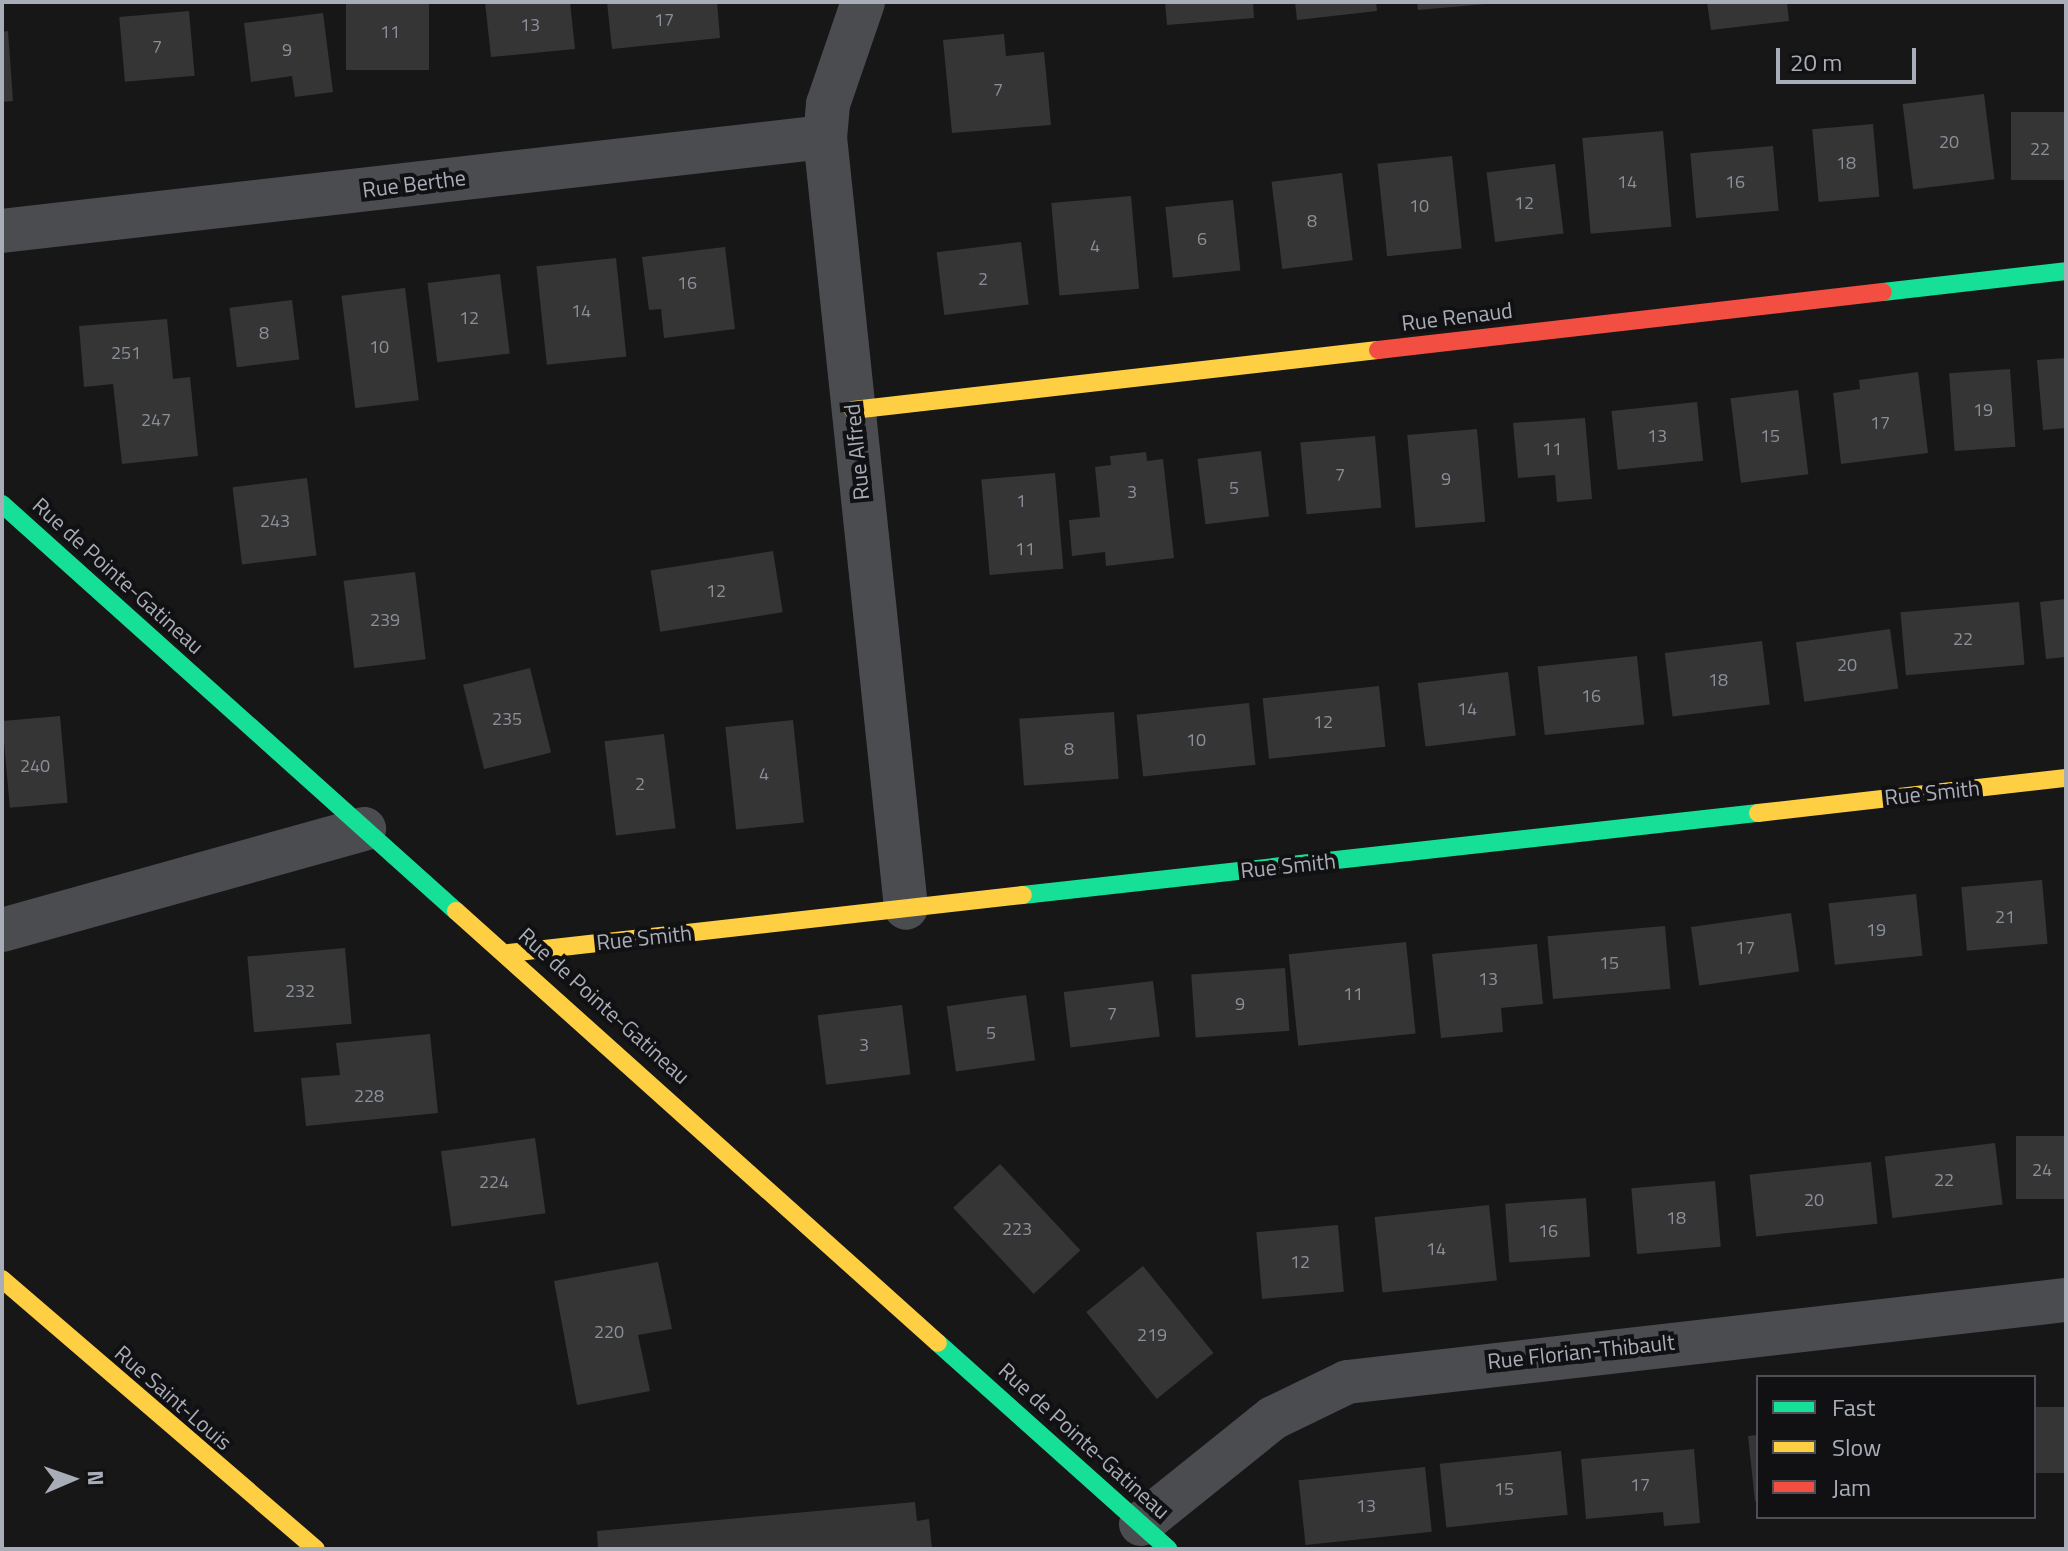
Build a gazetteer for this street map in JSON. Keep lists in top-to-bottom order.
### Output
{
  "streets": {
    "street": [
      "Rue Berthe",
      "Rue Renaud",
      "Rue Alfred",
      "Rue de Pointe-Gatineau",
      "Rue Smith",
      "Rue Florian-Thibault",
      "Rue Saint-Louis"
    ]
  },
  "crossings": [
    ["Rue Berthe", "Rue Alfred"],
    ["Rue Renaud", "Rue Alfred"],
    ["Rue Alfred", "Rue Smith"],
    ["Rue de Pointe-Gatineau", "Rue Smith"],
    ["Rue de Pointe-Gatineau", "Rue Florian-Thibault"]
  ],
  "house_numbers": [
    "17",
    "13",
    "11",
    "7",
    "9",
    "7",
    "20",
    "22",
    "18",
    "14",
    "16",
    "12",
    "10",
    "8",
    "6",
    "4",
    "2",
    "16",
    "14",
    "12",
    "8",
    "10",
    "251",
    "19",
    "247",
    "17",
    "13",
    "15",
    "11",
    "7",
    "9",
    "5",
    "3",
    "1",
    "243",
    "11",
    "12",
    "239",
    "22",
    "20",
    "18",
    "16",
    "14",
    "235",
    "12",
    "10",
    "8",
    "240",
    "4",
    "2",
    "21",
    "19",
    "17",
    "15",
    "13",
    "232",
    "11",
    "9",
    "7",
    "5",
    "3",
    "228",
    "24",
    "22",
    "224",
    "20",
    "18",
    "223",
    "16",
    "14",
    "12",
    "220",
    "219",
    "17",
    "15",
    "13"
  ],
  "legend": ["Fast", "Slow", "Jam"],
  "scale_bar": "20 m",
  "north": "right"
}
